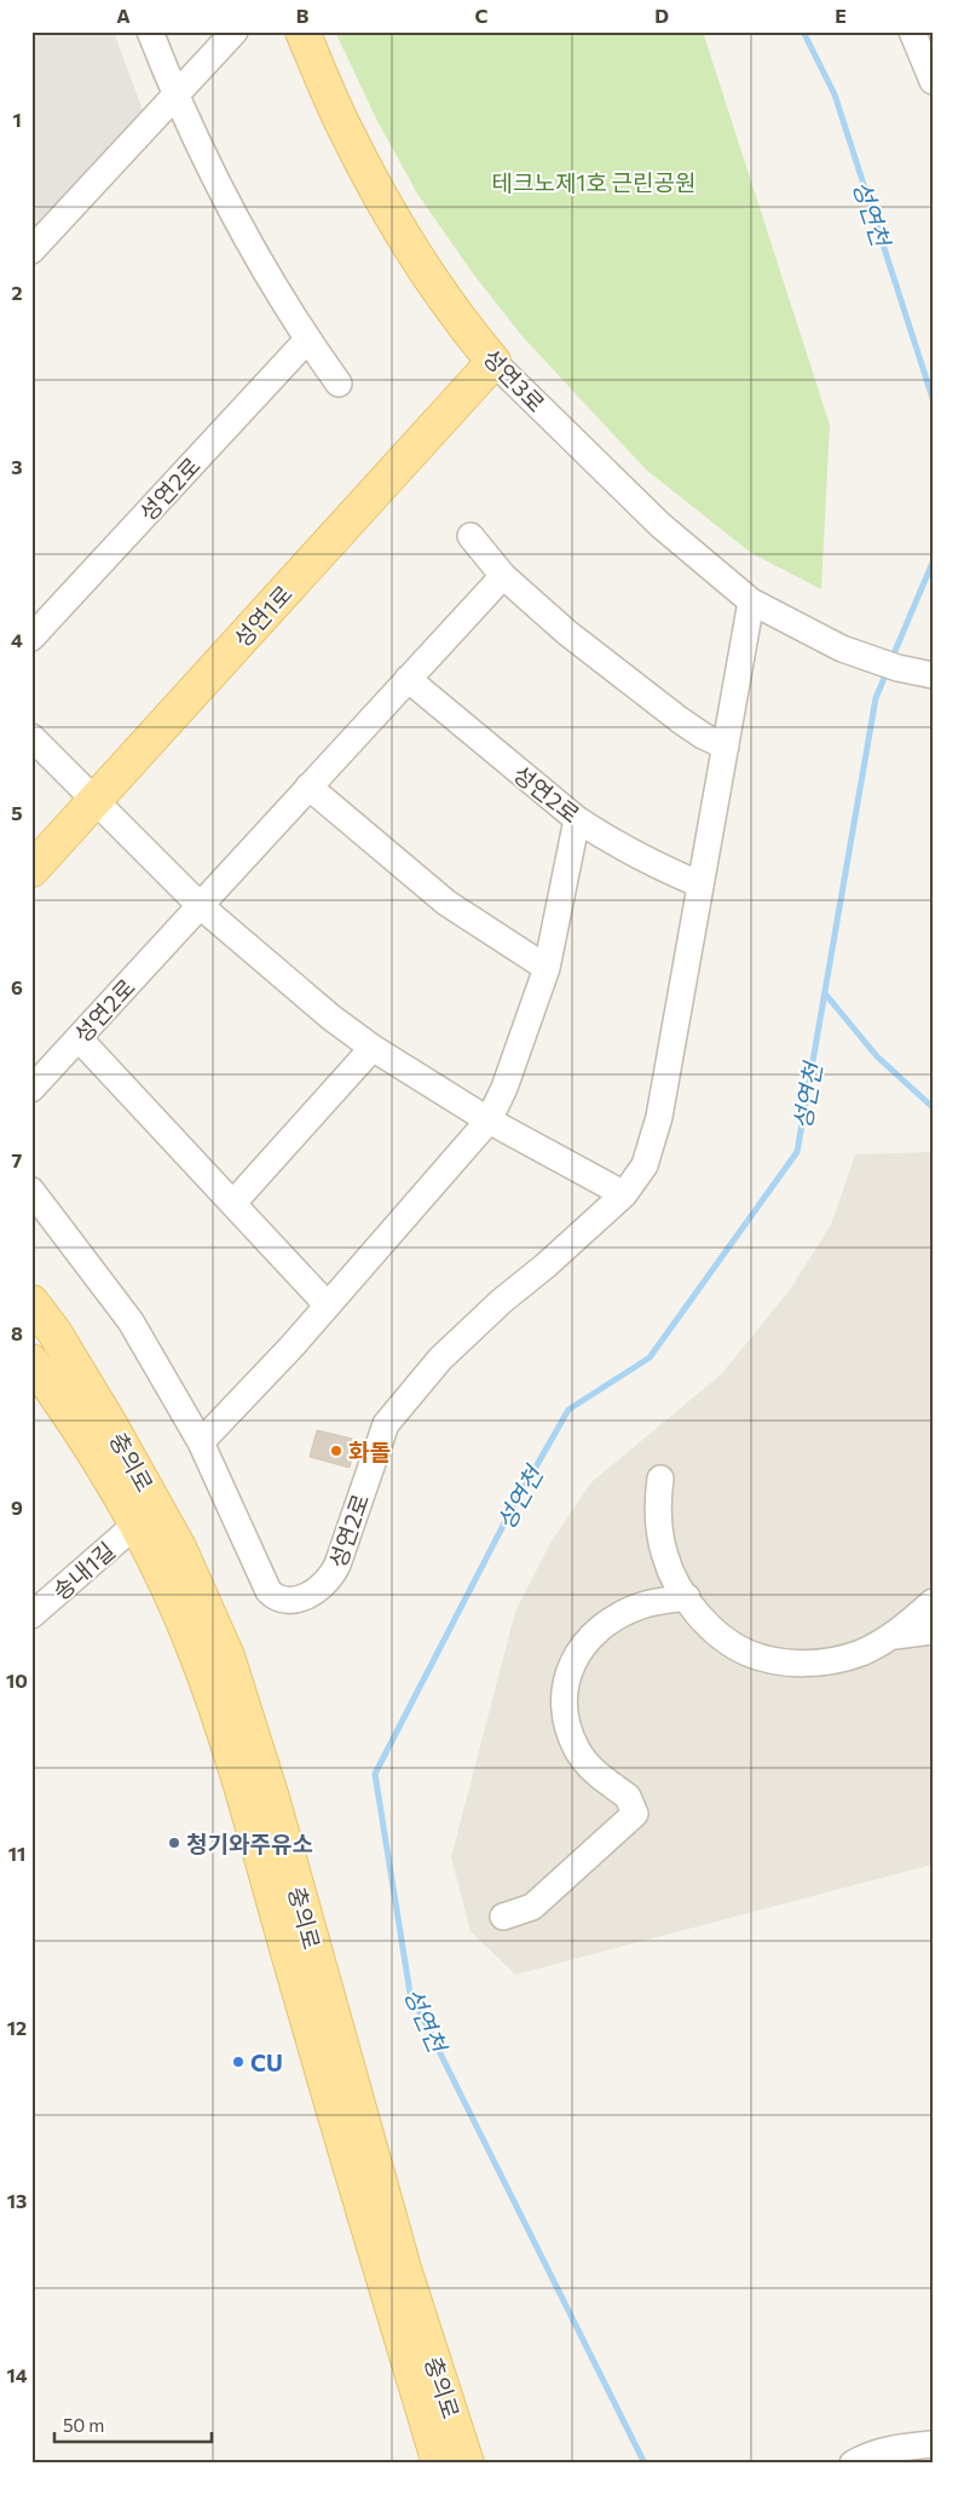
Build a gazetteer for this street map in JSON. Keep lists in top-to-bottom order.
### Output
{
  "streets": {
    "main road": ["성연3로", "성연1로", "충의로"],
    "street": ["성연2로", "송내1길"]
  },
  "crossings": [
    ["성연3로", "성연2로"],
    ["성연3로", "성연1로"],
    ["충의로", "송내1길"]
  ],
  "water": ["성연천"],
  "parks": ["테크노제1호 근린공원"],
  "places": ["화돌", "청기와주유소", "CU"],
  "scale_bar": "50 m",
  "grid": {
    "columns": [
      "A",
      "B",
      "C",
      "D",
      "E"
    ],
    "rows": [
      "1",
      "2",
      "3",
      "4",
      "5",
      "6",
      "7",
      "8",
      "9",
      "10",
      "11",
      "12",
      "13",
      "14"
    ]
  }
}
